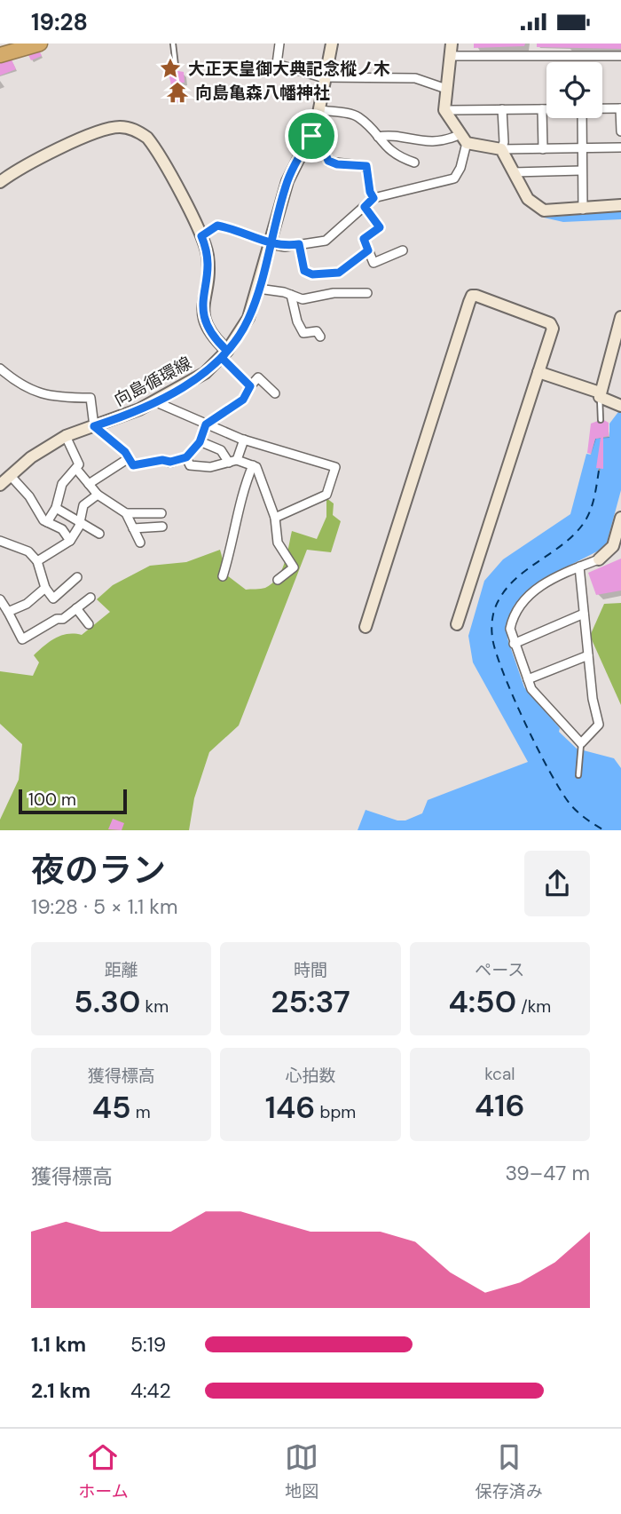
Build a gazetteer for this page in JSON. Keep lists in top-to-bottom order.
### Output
{
  "streets": {
    "street": ["向島循環線"]
  },
  "places": {
    "place": ["大正天皇御大典記念樅ノ木"],
    "temple": ["向島亀森八幡神社"]
  },
  "scale_bar": "100 m",
  "page": {
    "status": "19:28",
    "scale": "100 m",
    "heading": ["夜のラン", "19:28 · 5 × 1.1 km"],
    "stats": [
      ["距離", "5.30 km"],
      ["時間", "25:37"],
      ["ペース", "4:50 /km"],
      ["獲得標高", "45 m"],
      ["心拍数", "146 bpm"],
      ["kcal", "416"]
    ],
    "chart": ["獲得標高", "39–47 m"],
    "list": [
      {
        "name": "1.1 km",
        "note": "5:19"
      },
      {
        "name": "2.1 km",
        "note": "4:42"
      }
    ],
    "tabs": ["ホーム", "地図", "保存済み"]
  }
}
